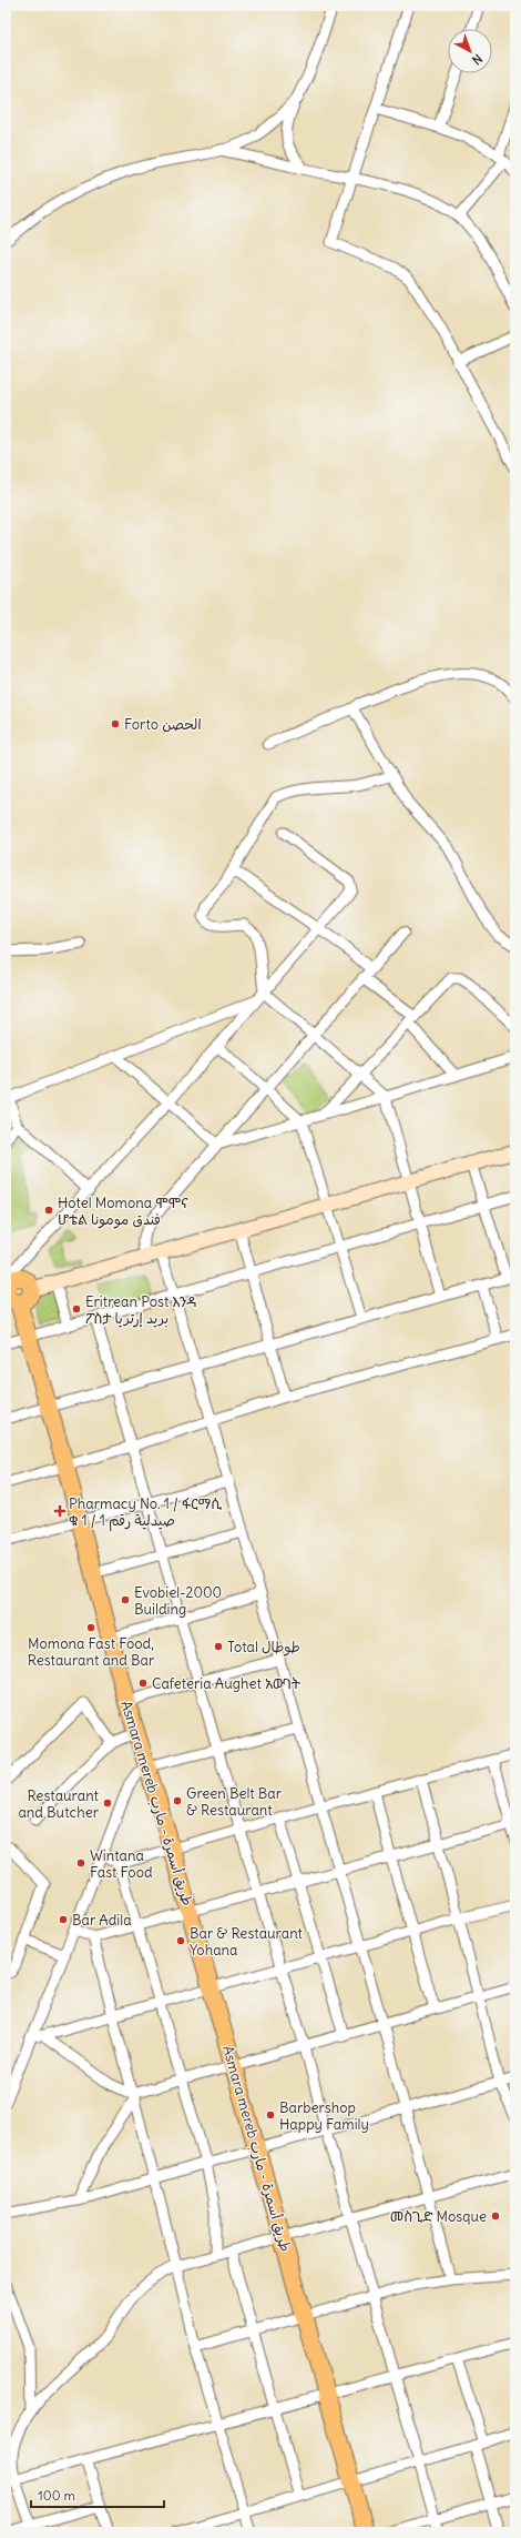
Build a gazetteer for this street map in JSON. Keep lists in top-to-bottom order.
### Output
{
  "streets": {
    "highway": ["Asmara mereb طريق أسمرة - مارب"]
  },
  "places": {
    "other": [
      "Forto الحصن",
      "Hotel Momona ሞሞና ሆቴል فندق مومونا",
      "Eritrean Post እንዳ ፖስታ بريد إرتريا",
      "Evobiel-2000 Building",
      "Momona Fast Food, Restaurant and Bar",
      "Total طوطال",
      "Cafeteria Aughet አውገት",
      "Green Belt Bar & Restaurant",
      "Restaurant and Butcher",
      "Wintana Fast Food",
      "Bar Adila",
      "Bar & Restaurant Yohana",
      "Barbershop Happy Family",
      "መስጊድ Mosque"
    ],
    "health": ["Pharmacy No. 1 / ፋርማሲ ቁ 1 / صيدلية رقم 1"]
  },
  "scale_bar": "100 m",
  "north": "bottom right"
}
